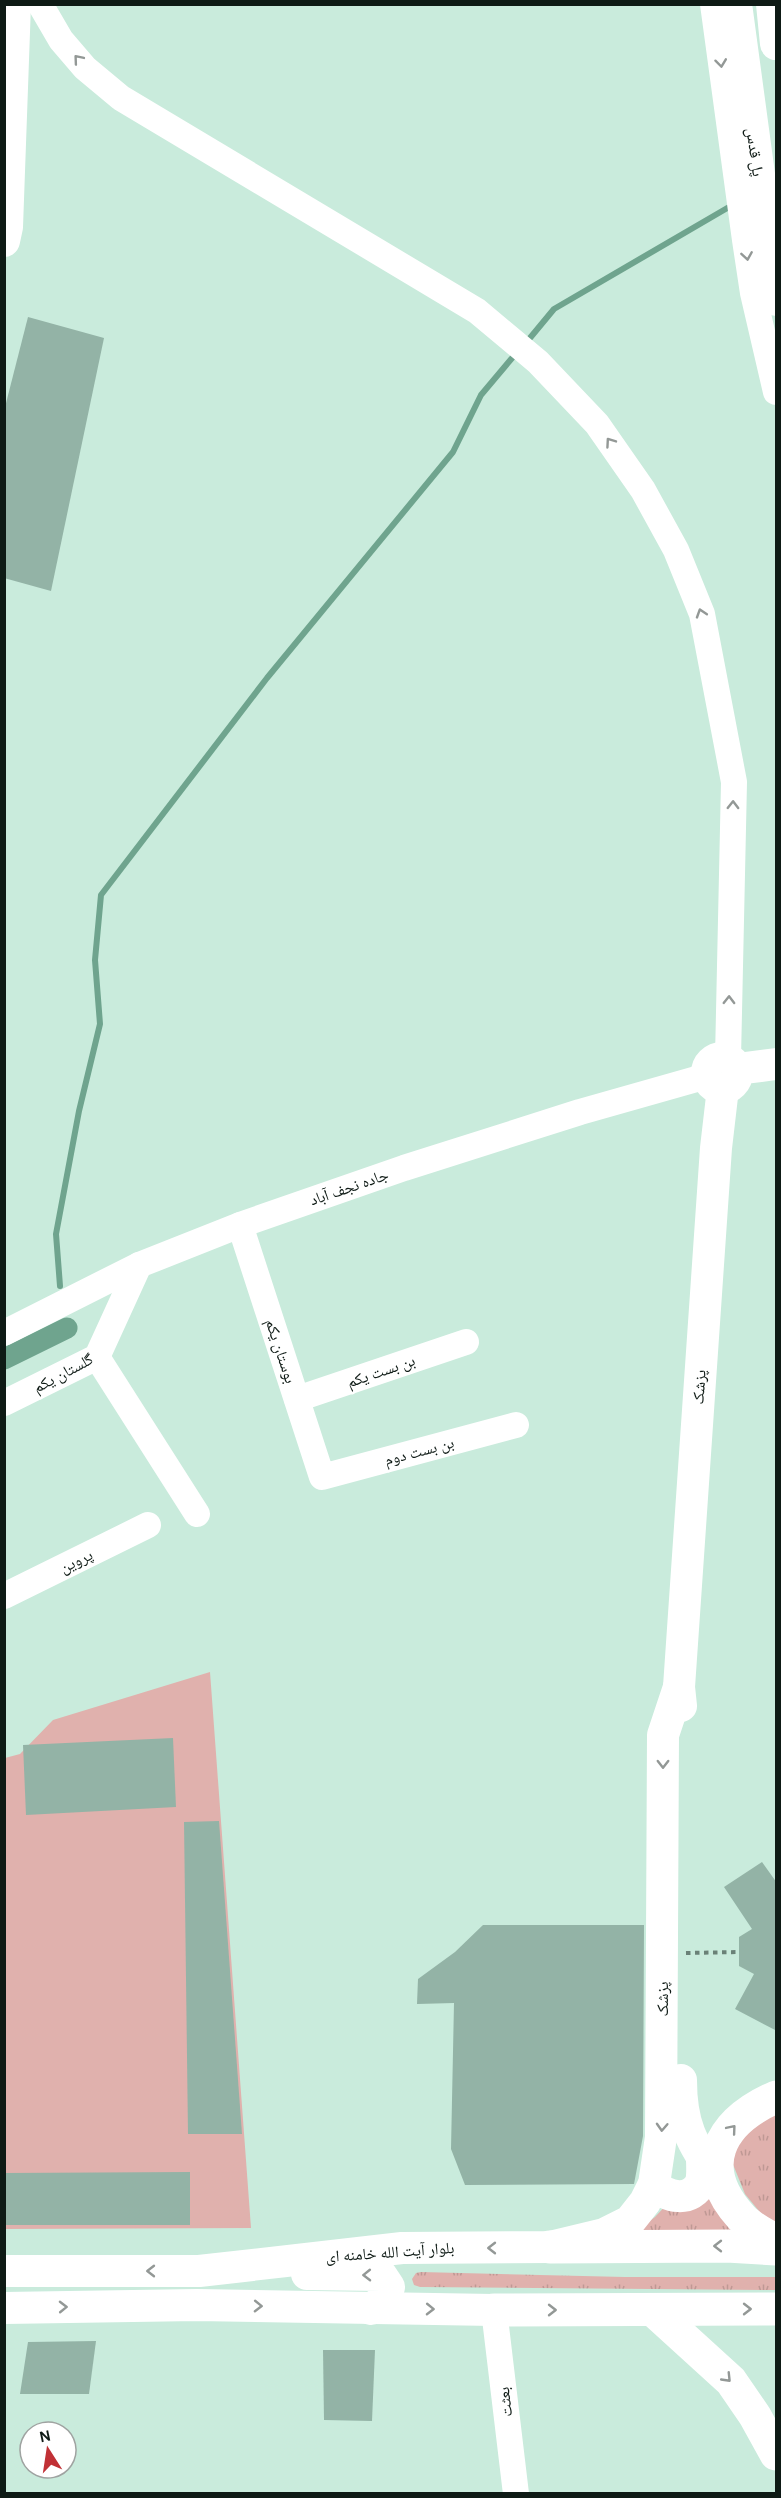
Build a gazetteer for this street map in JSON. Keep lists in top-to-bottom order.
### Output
{
  "streets": {
    "highway": ["بلوار آیت الله خامنه ای"],
    "main road": ["پل قدس", "جاده نجف آباد", "پزشک"],
    "street": [
      "بوستان یکم",
      "بن بست یکم",
      "گلستان یکم",
      "بن بست دوم",
      "پروین",
      "بعثت"
    ]
  },
  "crossings": [
    ["جاده نجف آباد", "بوستان یکم"],
    ["جاده نجف آباد", "گلستان یکم"],
    ["جاده نجف آباد", "پزشک"],
    ["بوستان یکم", "بن بست یکم"],
    ["بوستان یکم", "بن بست دوم"],
    ["پزشک", "بلوار آیت الله خامنه ای"]
  ],
  "north": "top"
}
